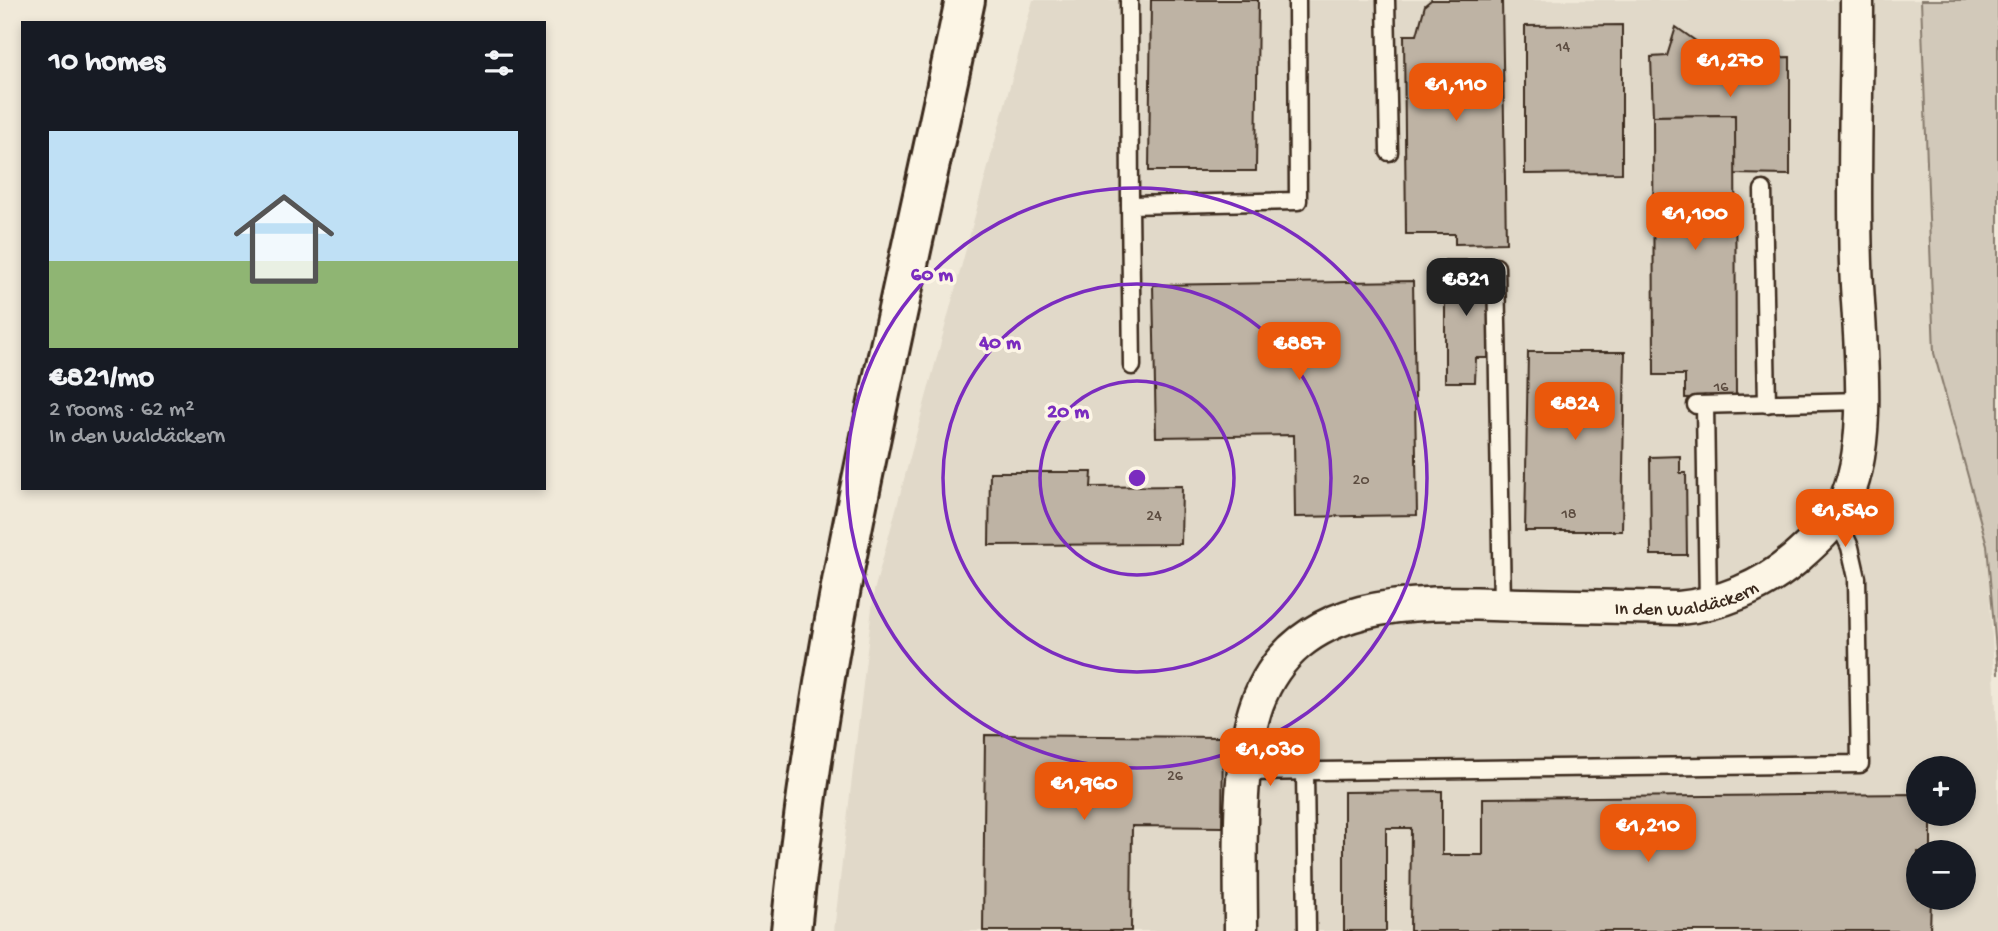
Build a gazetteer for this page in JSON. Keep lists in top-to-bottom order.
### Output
{
  "streets": {
    "street": ["In den Waldäckern"]
  },
  "house_numbers": [
    "14",
    "16",
    "20",
    "18",
    "24",
    "26"
  ],
  "page": {
    "heading": "10 homes",
    "price": [
      "€1,270",
      "€1,110",
      "€1,100",
      "€821",
      "€887",
      "€824",
      "€1,540",
      "€1,030",
      "€1,960",
      "€1,210"
    ],
    "list": [
      {
        "name": "€821/mo",
        "note": "2 rooms · 62 m² · In den Waldäckern"
      }
    ],
    "map_buttons": ["+", "−"]
  },
  "rings": ["60 m", "40 m", "20 m"]
}
